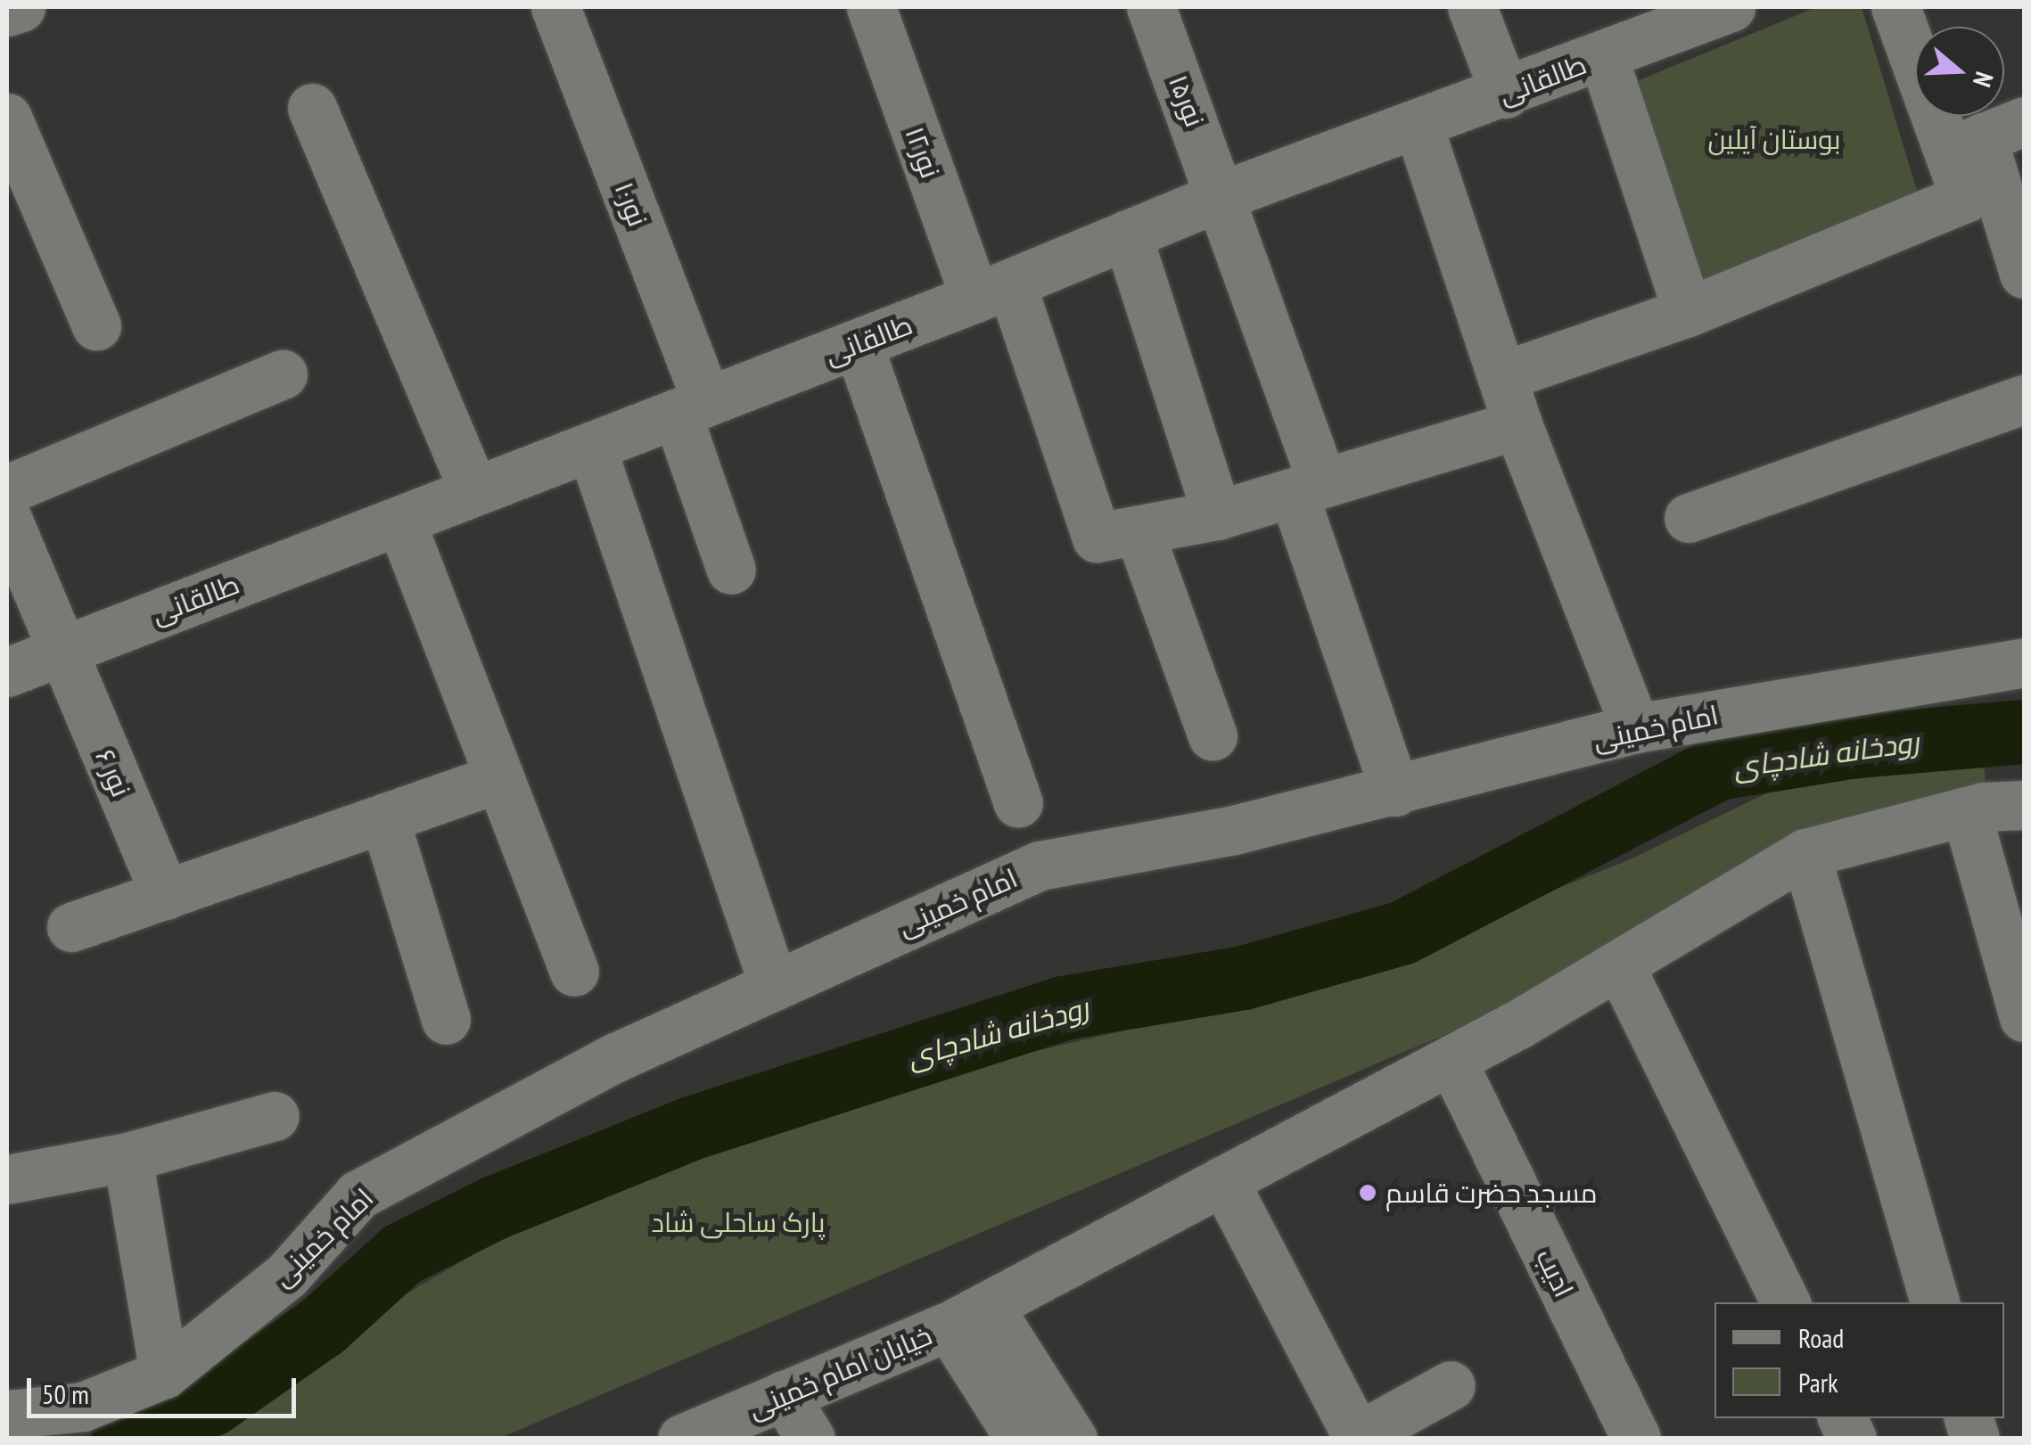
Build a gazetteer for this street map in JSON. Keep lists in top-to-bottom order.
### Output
{
  "streets": {
    "street": [
      "طالقانی",
      "نور۱۵",
      "نور۱۲",
      "نور۱۰",
      "امام خمینی",
      "نور ۶",
      "ادیب",
      "خیابان امام خمینی"
    ]
  },
  "crossings": [
    ["طالقانی", "نور۱۵"],
    ["طالقانی", "نور۱۲"],
    ["طالقانی", "نور۱۰"],
    ["طالقانی", "نور ۶"],
    ["نور۱۵", "امام خمینی"],
    ["ادیب", "خیابان امام خمینی"]
  ],
  "water": ["رودخانه شادچای"],
  "parks": ["بوستان آیلین", "پارک ساحلی شاد"],
  "places": ["مسجد حضرت قاسم"],
  "legend": ["Road", "Park"],
  "scale_bar": "50 m",
  "north": "right"
}
